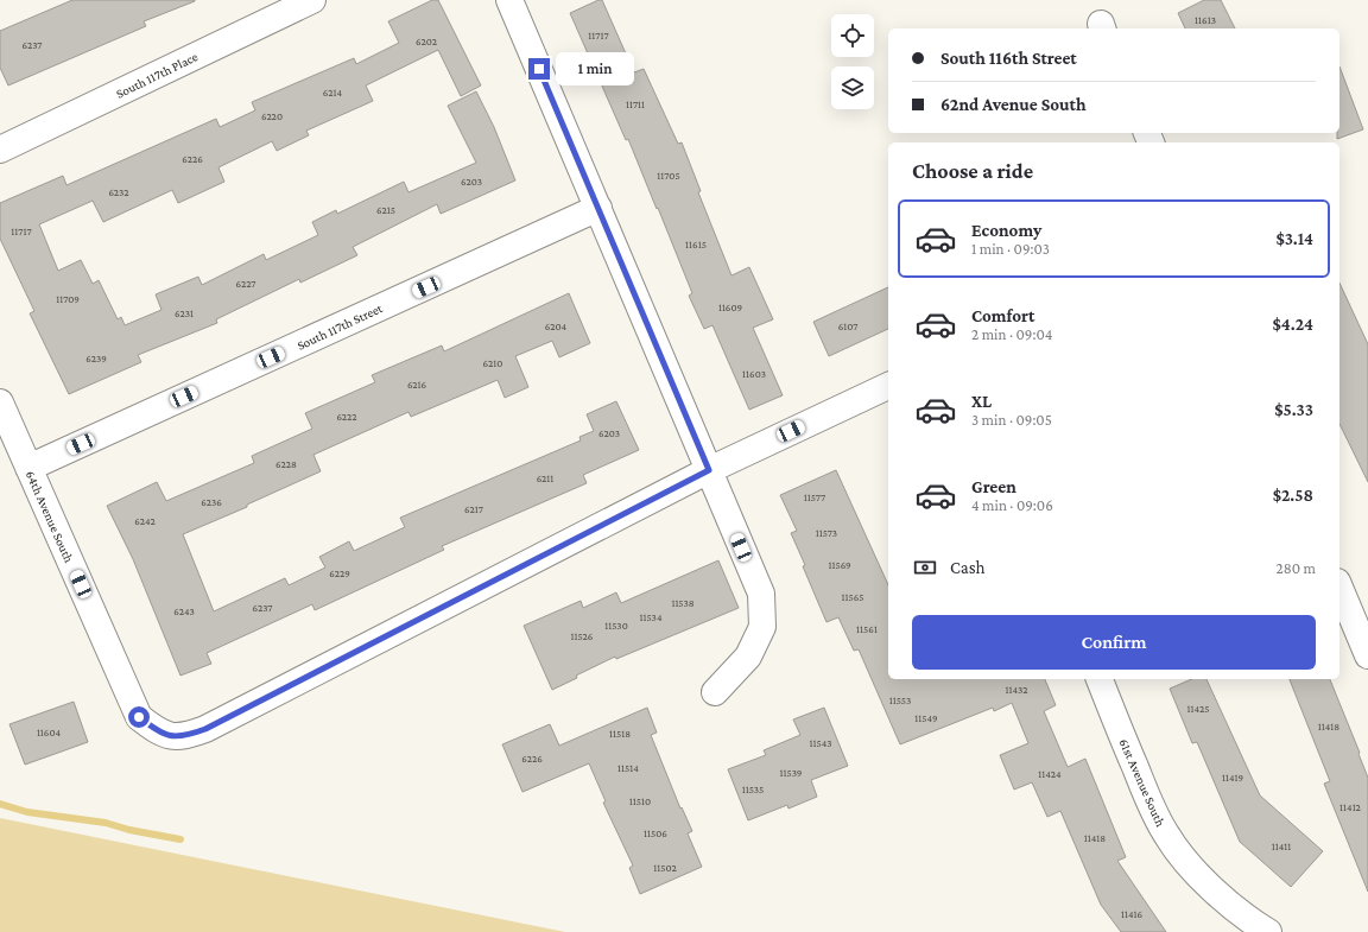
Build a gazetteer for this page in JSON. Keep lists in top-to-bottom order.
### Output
{
  "streets": {
    "street": [
      "South 117th Place",
      "South 117th Street",
      "64th Avenue South",
      "61st Avenue South"
    ]
  },
  "crossings": [
    ["South 117th Street", "64th Avenue South"]
  ],
  "house_numbers": [
    "11613",
    "11717",
    "6202",
    "6237",
    "6214",
    "11711",
    "6220",
    "6226",
    "11705",
    "6203",
    "6232",
    "6215",
    "11717",
    "11615",
    "6227",
    "11709",
    "11609",
    "6231",
    "6204",
    "6107",
    "6239",
    "6210",
    "11603",
    "6216",
    "6222",
    "6203",
    "6228",
    "6211",
    "11577",
    "6236",
    "6217",
    "6242",
    "11573",
    "11569",
    "6229",
    "11565",
    "11538",
    "6237",
    "6243",
    "11534",
    "11530",
    "11561",
    "11526",
    "11432",
    "11553",
    "11425",
    "11549",
    "11418",
    "11604",
    "11518",
    "11543",
    "6226",
    "11514",
    "11539",
    "11424",
    "11419",
    "11535",
    "11510",
    "11412",
    "11506",
    "11418",
    "11411",
    "11502",
    "11416"
  ],
  "page": {
    "banner": ["South 116th Street", "62nd Avenue South"],
    "bubble": "1 min",
    "heading": "Choose a ride",
    "list": [
      {
        "name": "Economy",
        "note": "1 min · 09:03",
        "value": "$3.14"
      },
      {
        "name": "Comfort",
        "note": "2 min · 09:04",
        "value": "$4.24"
      },
      {
        "name": "XL",
        "note": "3 min · 09:05",
        "value": "$5.33"
      },
      {
        "name": "Green",
        "note": "4 min · 09:06",
        "value": "$2.58"
      }
    ],
    "pay": ["Cash", "280 m"],
    "buttons": "Confirm"
  }
}
